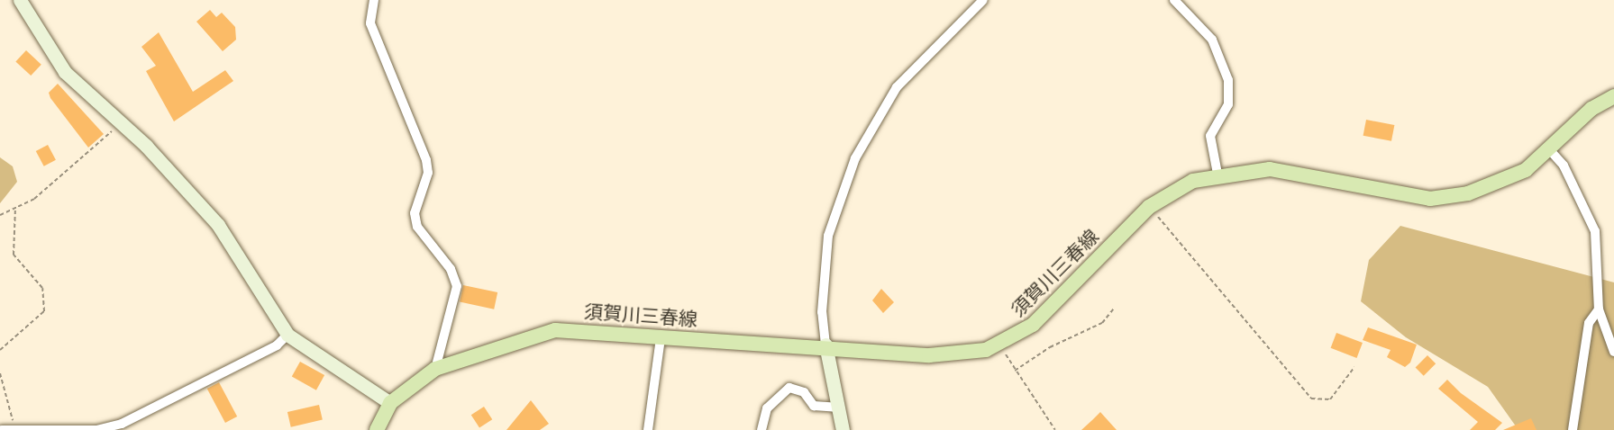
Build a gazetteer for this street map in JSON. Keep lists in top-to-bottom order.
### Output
{
  "streets": {
    "main road": ["須賀川三春線"]
  }
}
